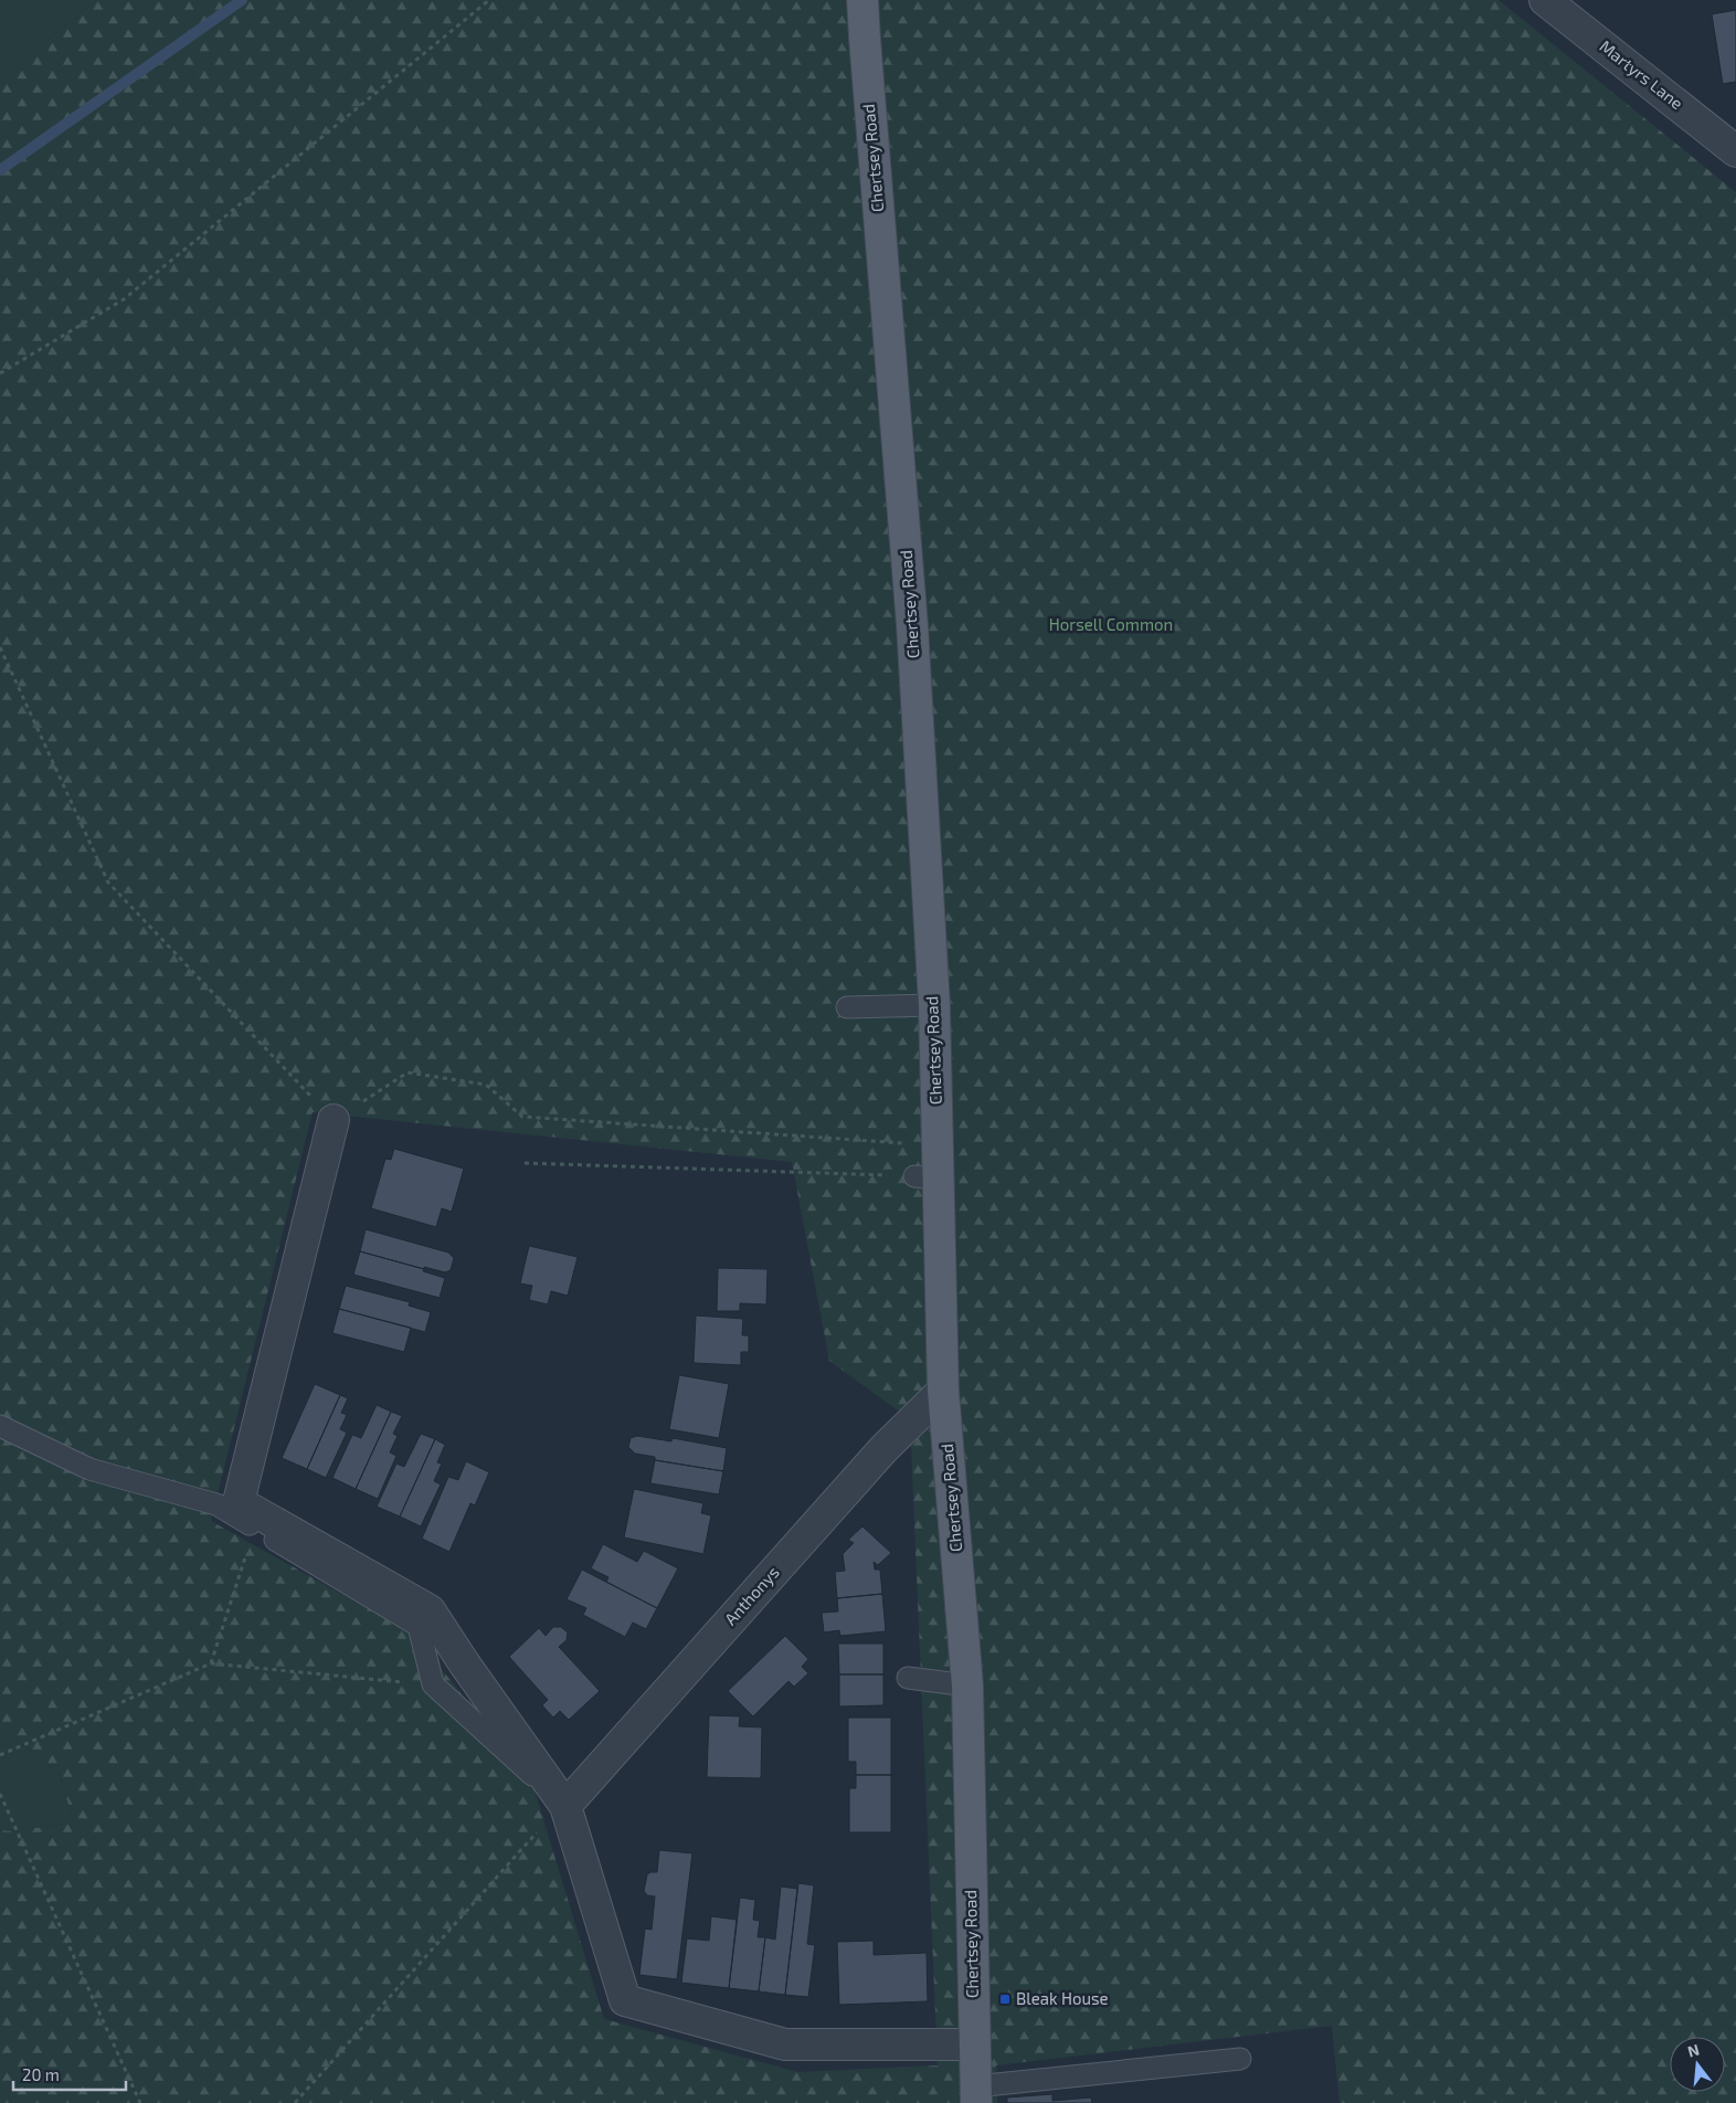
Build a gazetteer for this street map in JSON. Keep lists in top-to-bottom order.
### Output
{
  "streets": {
    "main road": ["Chertsey Road"],
    "street": ["Martyrs Lane", "Anthonys"]
  },
  "crossings": [
    ["Chertsey Road", "Anthonys"]
  ],
  "parks": ["Horsell Common"],
  "places": {
    "transit": ["Bleak House"]
  },
  "scale_bar": "20 m",
  "north": "top"
}
